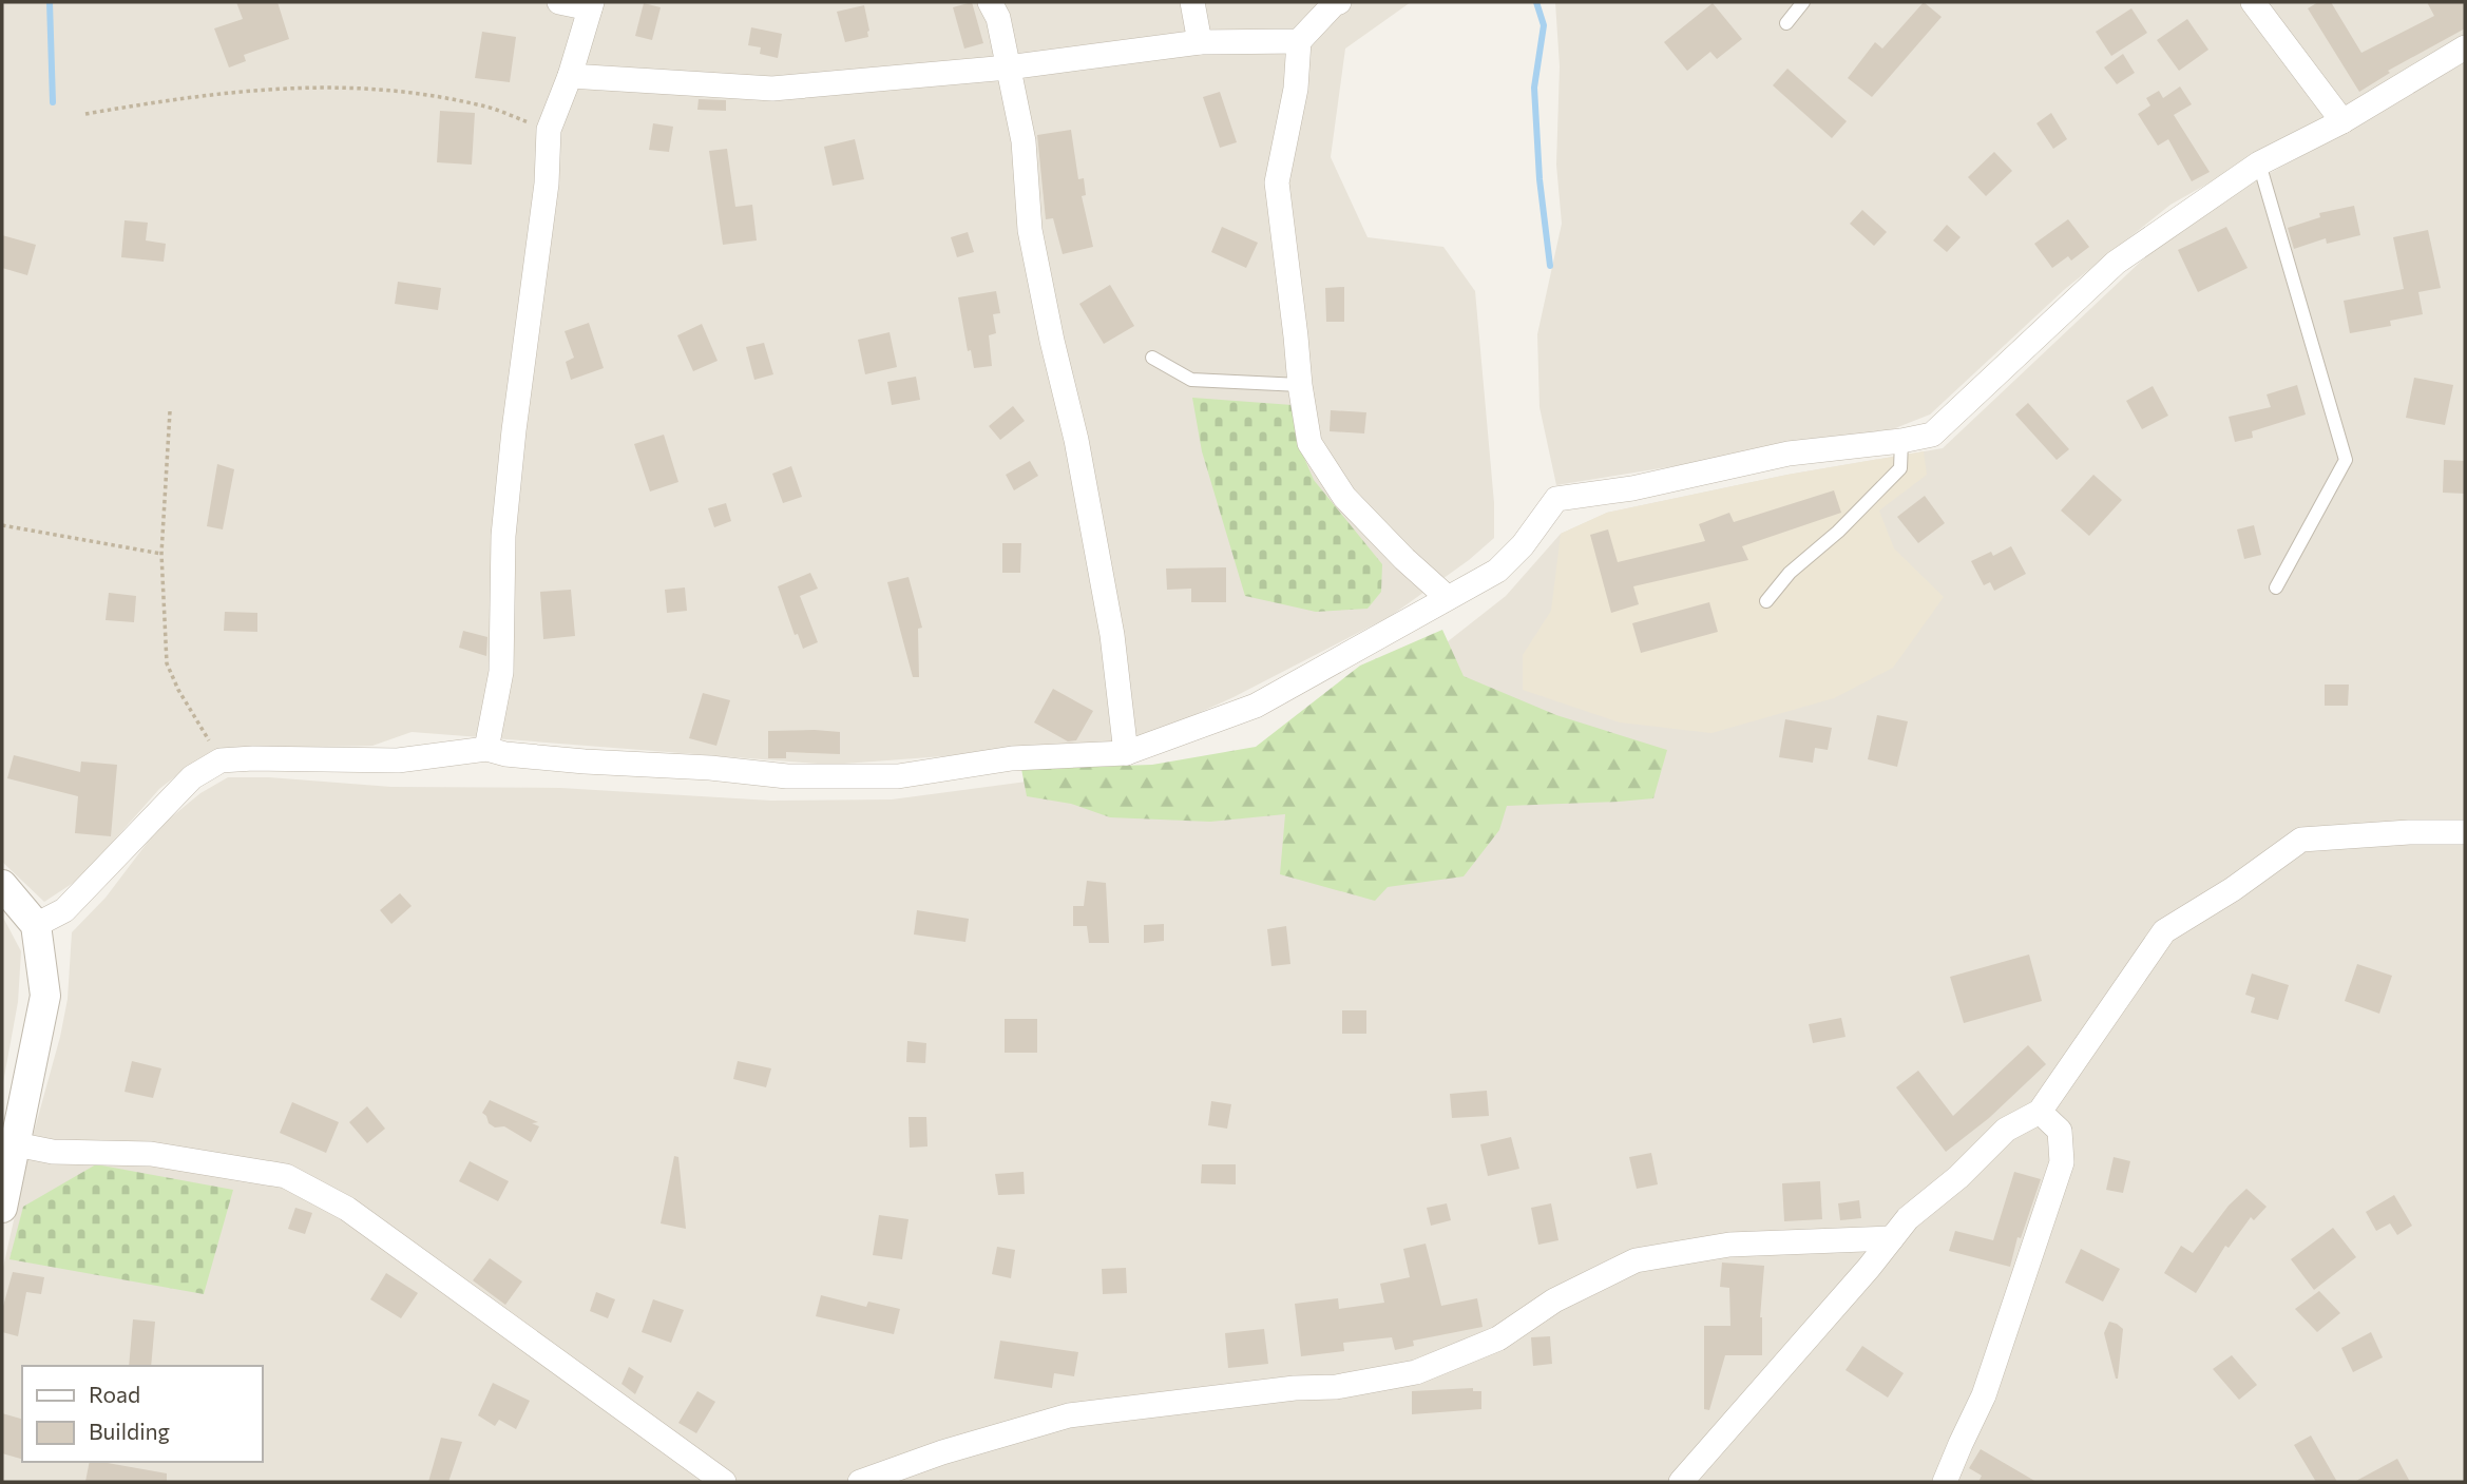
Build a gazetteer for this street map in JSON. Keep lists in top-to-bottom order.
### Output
{
  "legend": ["Road", "Building"]
}
